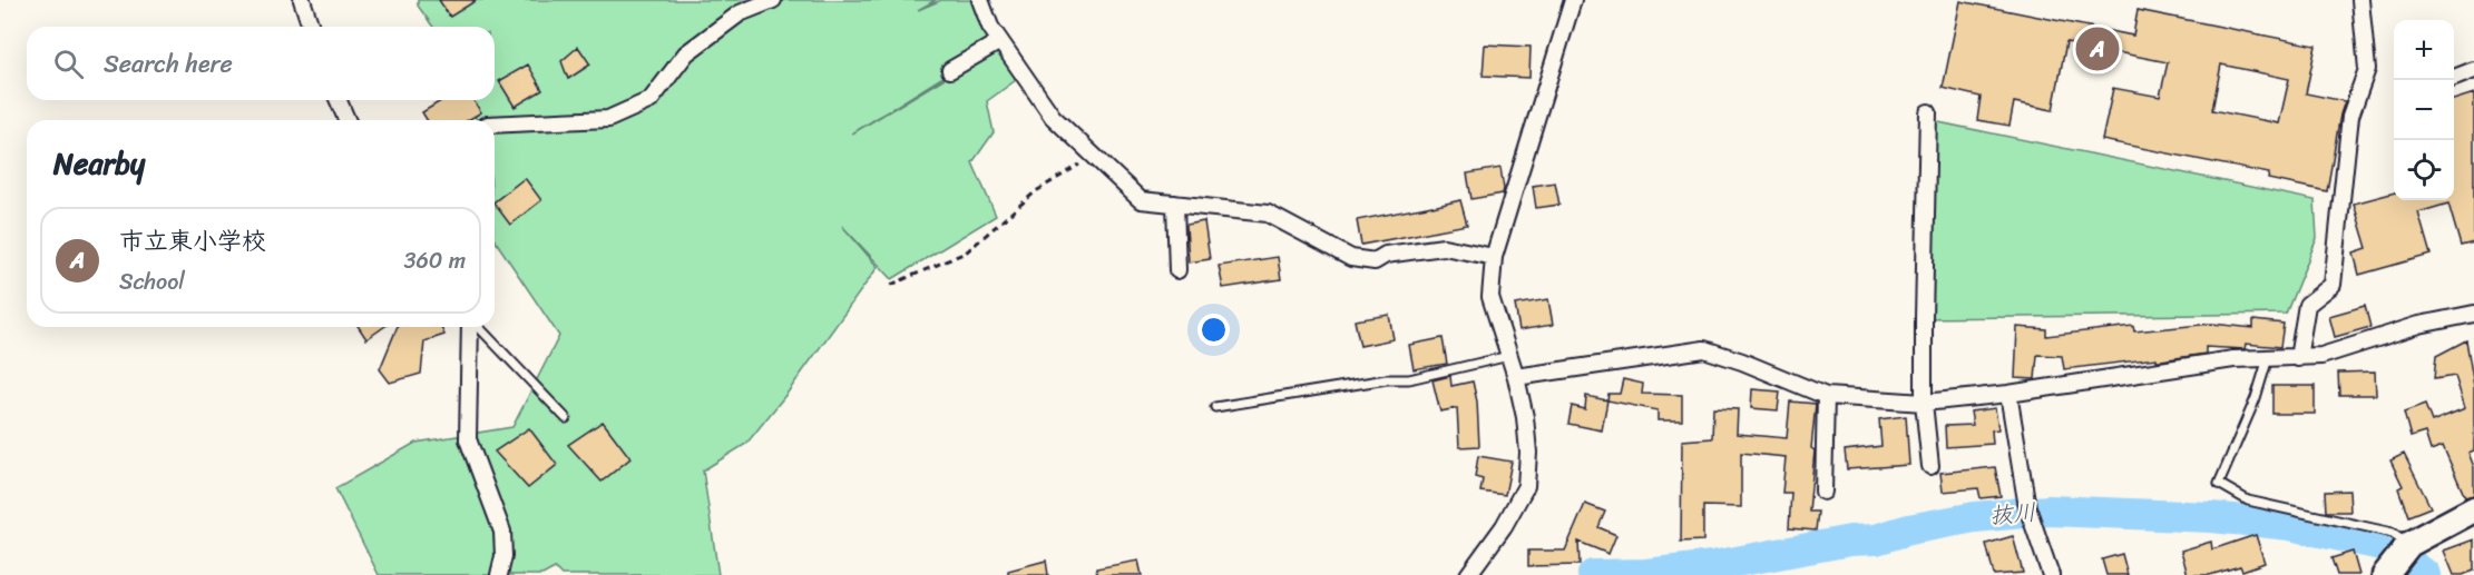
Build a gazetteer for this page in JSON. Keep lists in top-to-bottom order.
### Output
{
  "water": ["抜川"],
  "page": {
    "map_buttons": ["+", "−"],
    "pins": "A",
    "search": "Search here",
    "heading": "Nearby",
    "list": [
      {
        "mark": "A",
        "name": "市立東小学校",
        "note": "School",
        "value": "360 m"
      }
    ]
  }
}
